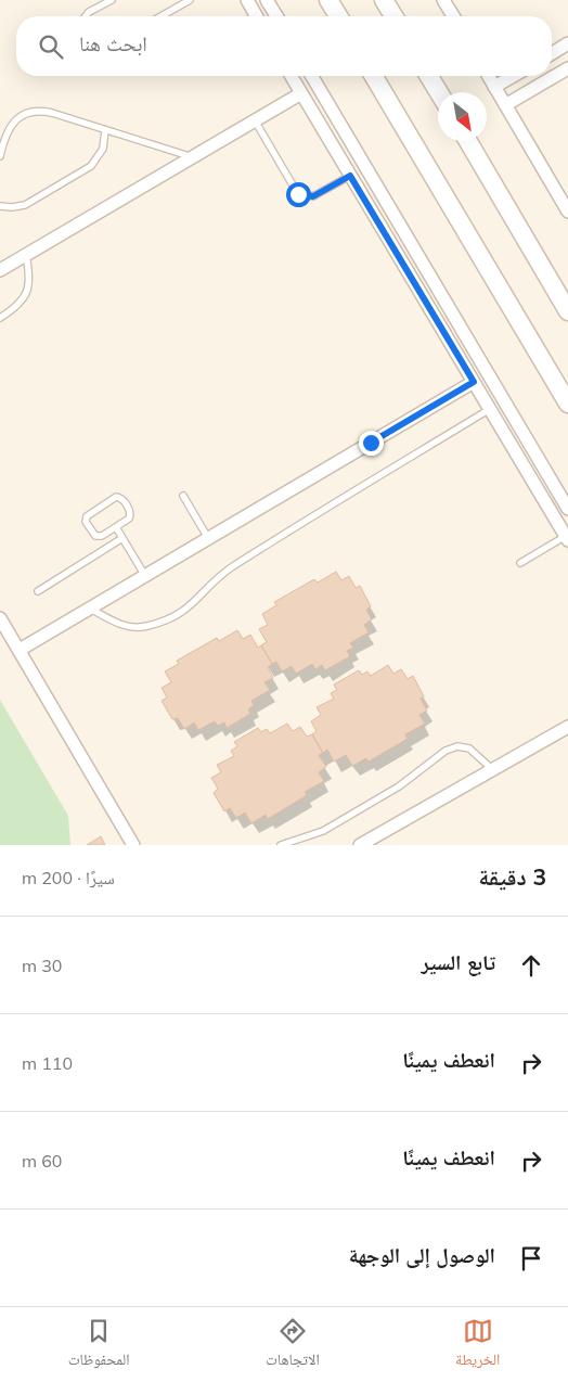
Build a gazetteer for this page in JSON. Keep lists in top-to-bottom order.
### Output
{
  "north": "bottom right",
  "page": {
    "search": "ابحث هنا",
    "heading": ["3 دقيقة", "سيرًا · 200 m"],
    "list": [
      ["تابع السير", "30 m"],
      ["انعطف يمينًا", "110 m"],
      ["انعطف يمينًا", "60 m"],
      "الوصول إلى الوجهة"
    ],
    "nav": ["الخريطة", "الاتجاهات", "المحفوظات"]
  }
}
